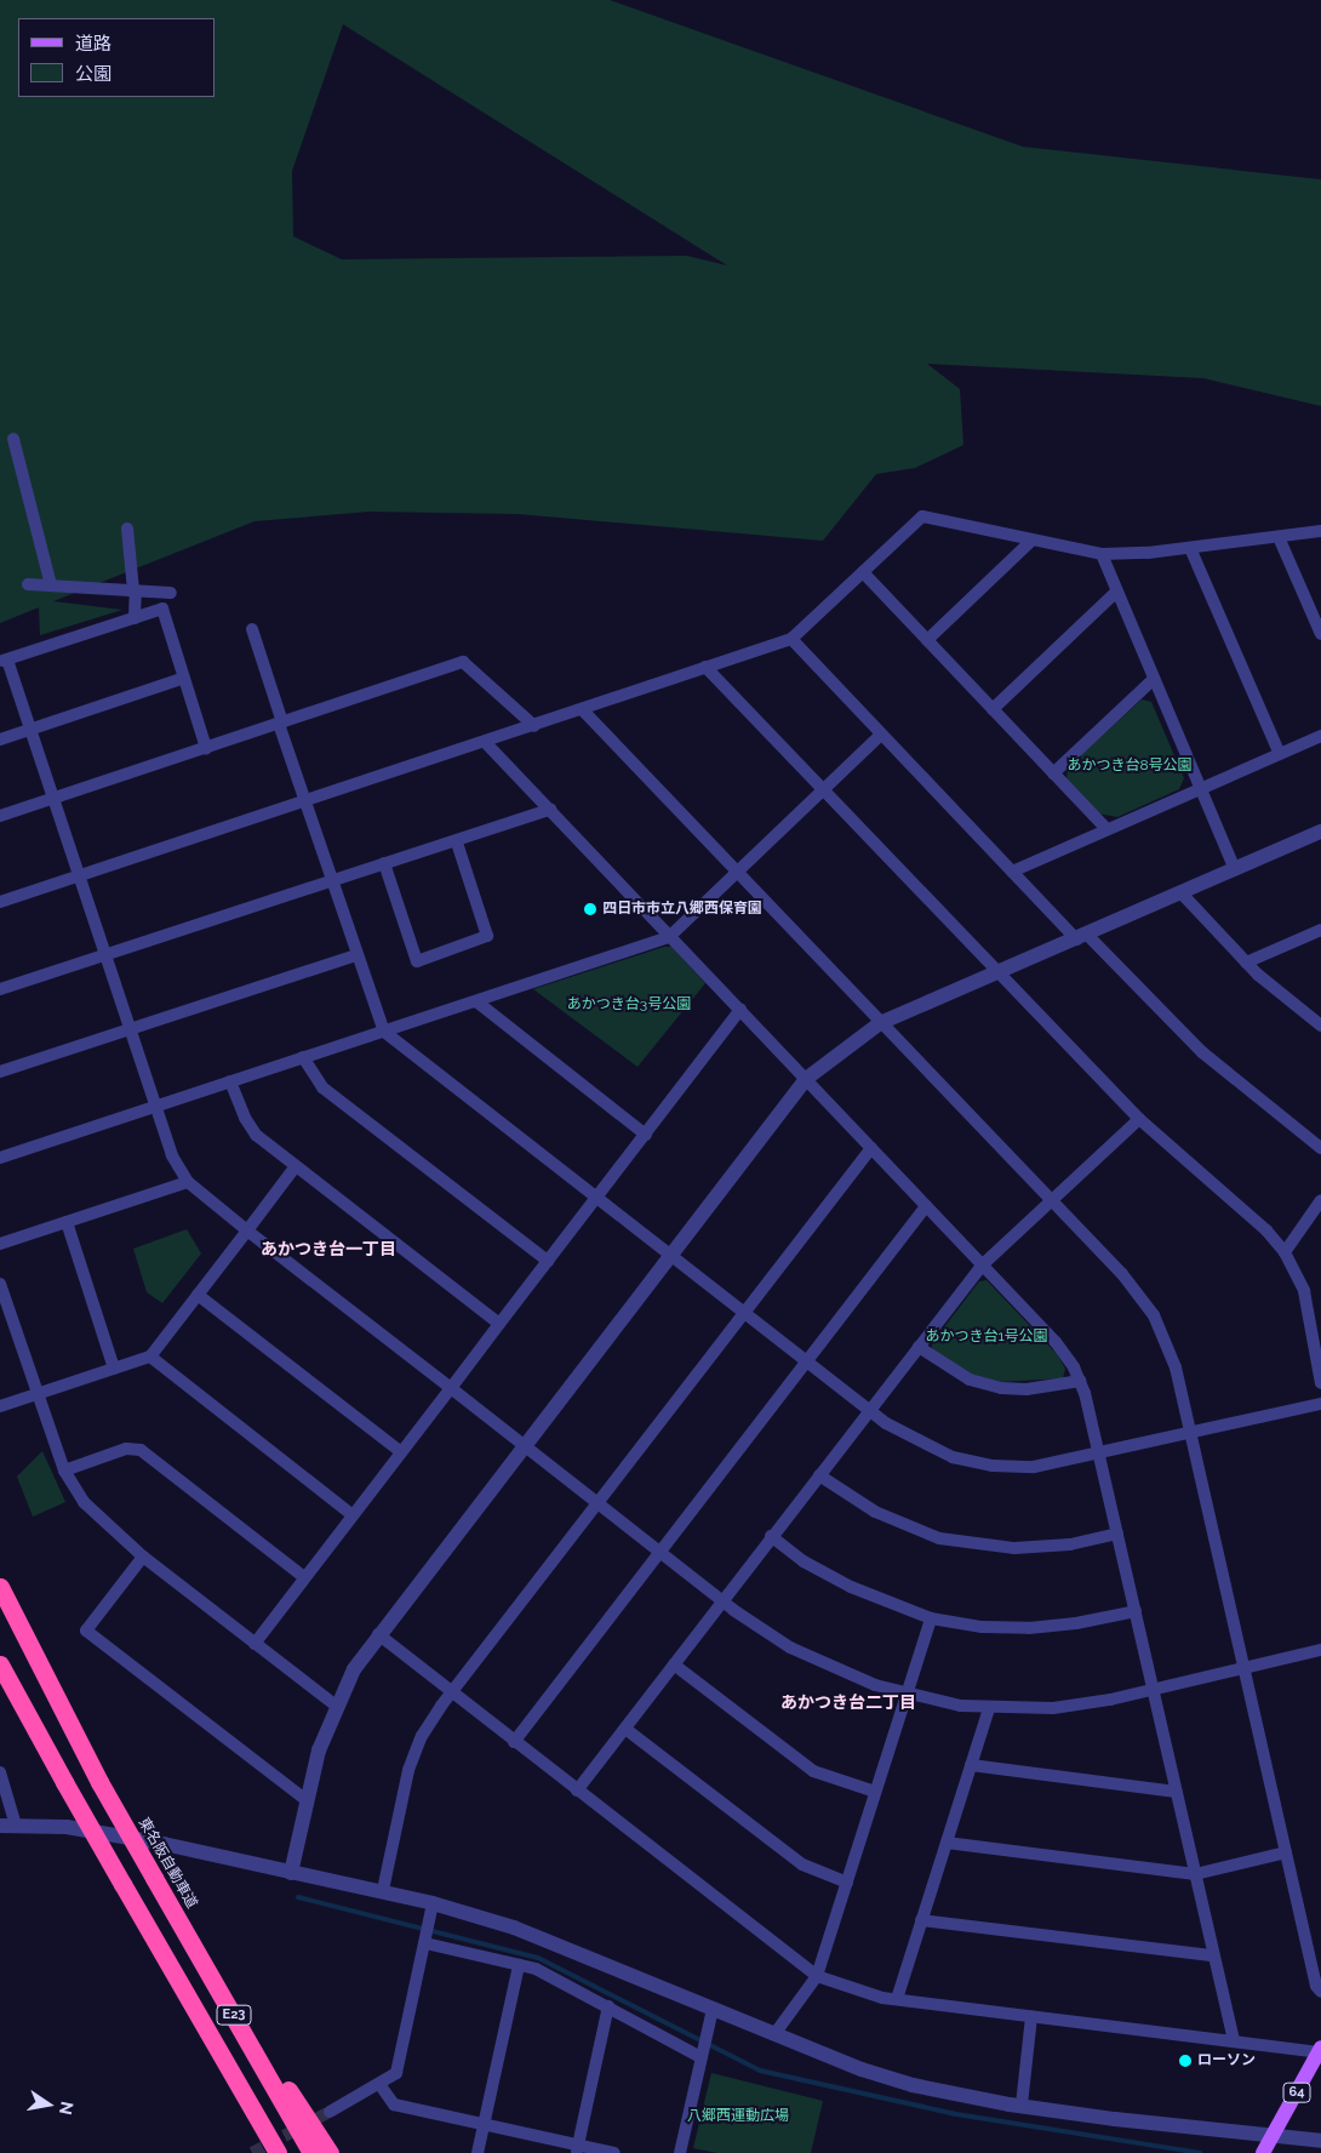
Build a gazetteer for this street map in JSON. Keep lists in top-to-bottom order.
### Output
{
  "streets": {
    "highway": ["東名阪自動車道", "E23"],
    "main road": ["64"]
  },
  "districts": ["あかつき台一丁目", "あかつき台二丁目"],
  "parks": [
    "あかつき台8号公園",
    "あかつき台3号公園",
    "あかつき台1号公園",
    "八郷西運動広場"
  ],
  "places": ["四日市市立八郷西保育園", "ローソン"],
  "legend": ["道路", "公園"],
  "north": "right"
}
